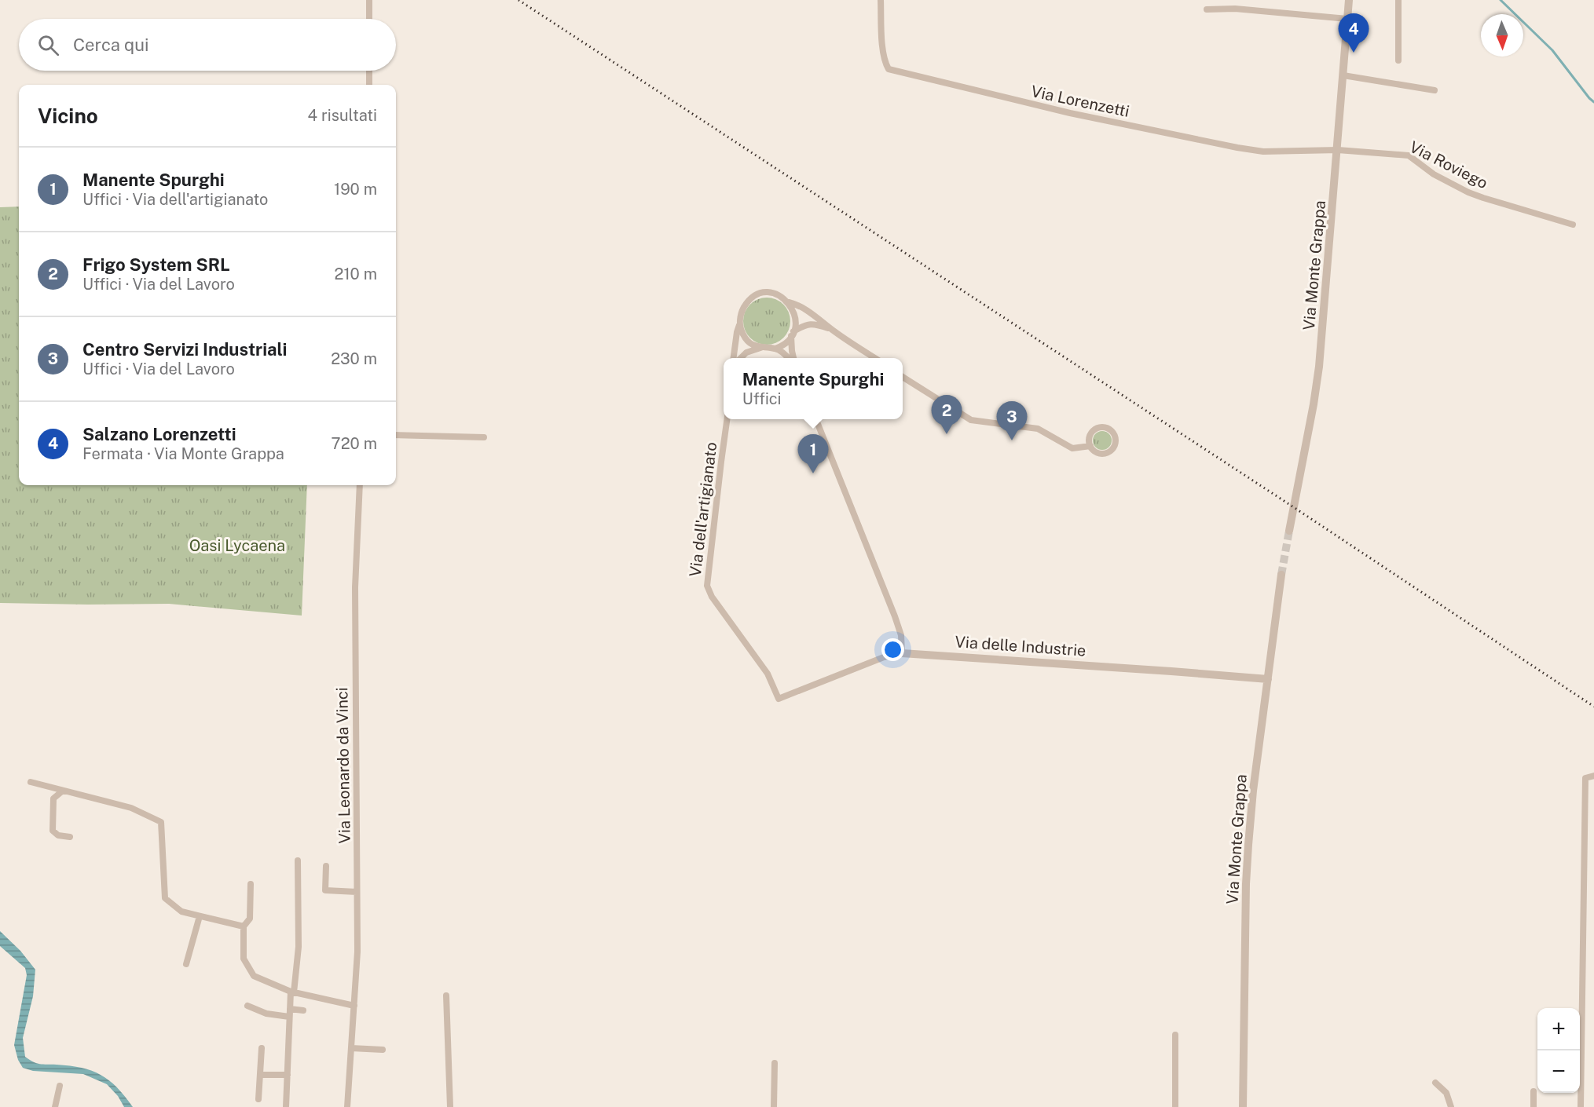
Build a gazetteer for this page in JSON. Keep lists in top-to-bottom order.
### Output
{
  "streets": {
    "street": [
      "Via Lorenzetti",
      "Via Roviego",
      "Via Monte Grappa",
      "Via dell'artigianato",
      "Via delle Industrie",
      "Via Leonardo da Vinci"
    ]
  },
  "crossings": [
    ["Via Lorenzetti", "Via Roviego"],
    ["Via Lorenzetti", "Via Monte Grappa"],
    ["Via Roviego", "Via Monte Grappa"],
    ["Via Monte Grappa", "Via delle Industrie"],
    ["Via dell'artigianato", "Via delle Industrie"]
  ],
  "parks": ["Oasi Lycaena"],
  "north": "bottom",
  "page": {
    "pins": [
      "4",
      "2",
      "3",
      "1"
    ],
    "search": "Cerca qui",
    "heading": ["Vicino", "4 risultati"],
    "list": [
      {
        "mark": "1",
        "name": "Manente Spurghi",
        "note": "Uffici · Via dell'artigianato",
        "value": "190 m"
      },
      {
        "mark": "2",
        "name": "Frigo System SRL",
        "note": "Uffici · Via del Lavoro",
        "value": "210 m"
      },
      {
        "mark": "3",
        "name": "Centro Servizi Industriali",
        "note": "Uffici · Via del Lavoro",
        "value": "230 m"
      },
      {
        "mark": "4",
        "name": "Salzano Lorenzetti",
        "note": "Fermata · Via Monte Grappa",
        "value": "720 m"
      }
    ],
    "popup": ["Manente Spurghi", "Uffici"],
    "map_buttons": ["+", "−"]
  }
}
